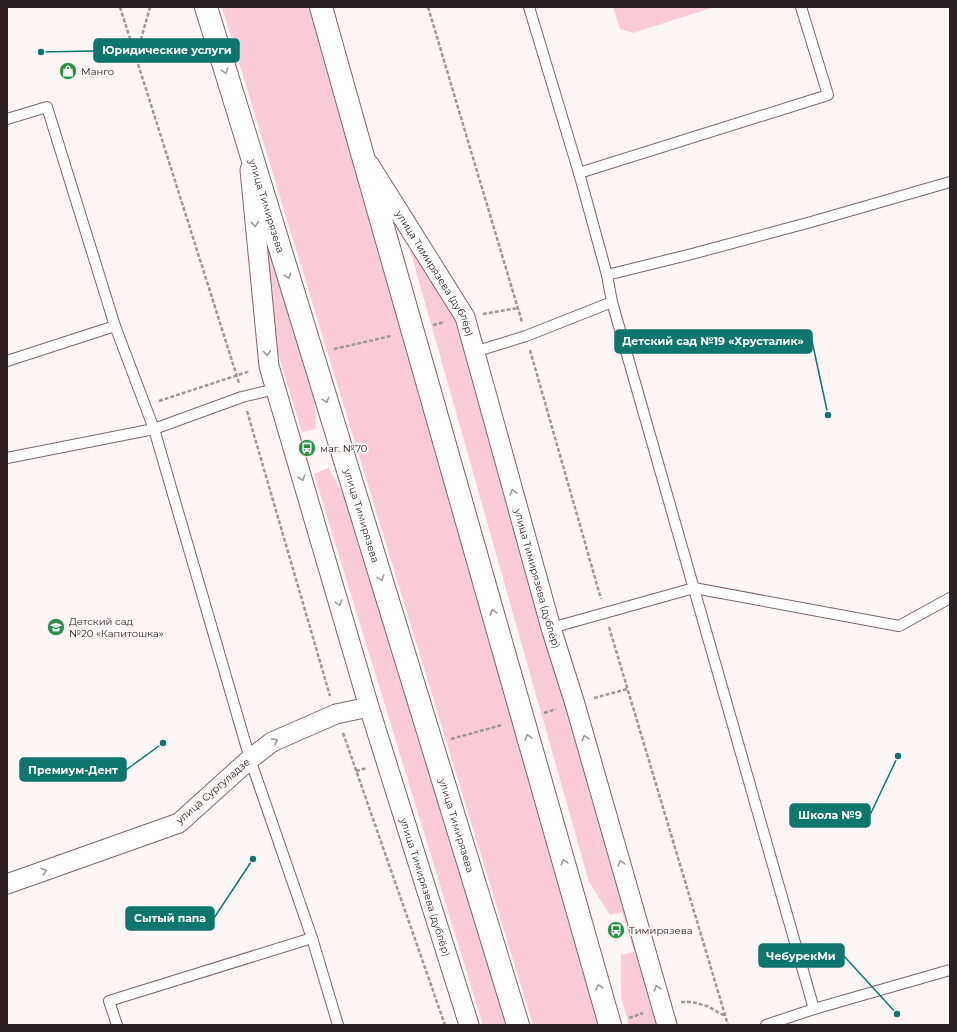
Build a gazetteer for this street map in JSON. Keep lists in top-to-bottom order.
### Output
{
  "streets": {
    "main road": ["улица Тимирязева"],
    "street": ["улица Тимирязева (дублёр)", "улица Сургуладзе"]
  },
  "crossings": [
    ["улица Тимирязева", "улица Тимирязева (дублёр)"],
    ["улица Тимирязева (дублёр)", "улица Сургуладзе"]
  ],
  "one_way": ["улица Сургуладзе"],
  "places": {
    "other": [
      "Юридические услуги",
      "Детский сад №19 «Хрусталик»",
      "Премиум-Дент",
      "Школа №9",
      "Сытый папа",
      "ЧебурекМи"
    ],
    "shop": ["Манго"],
    "bus stop": ["маг. №70", "Тимирязева"],
    "school or university": ["Детский сад №20 «Капитошка»"]
  }
}
